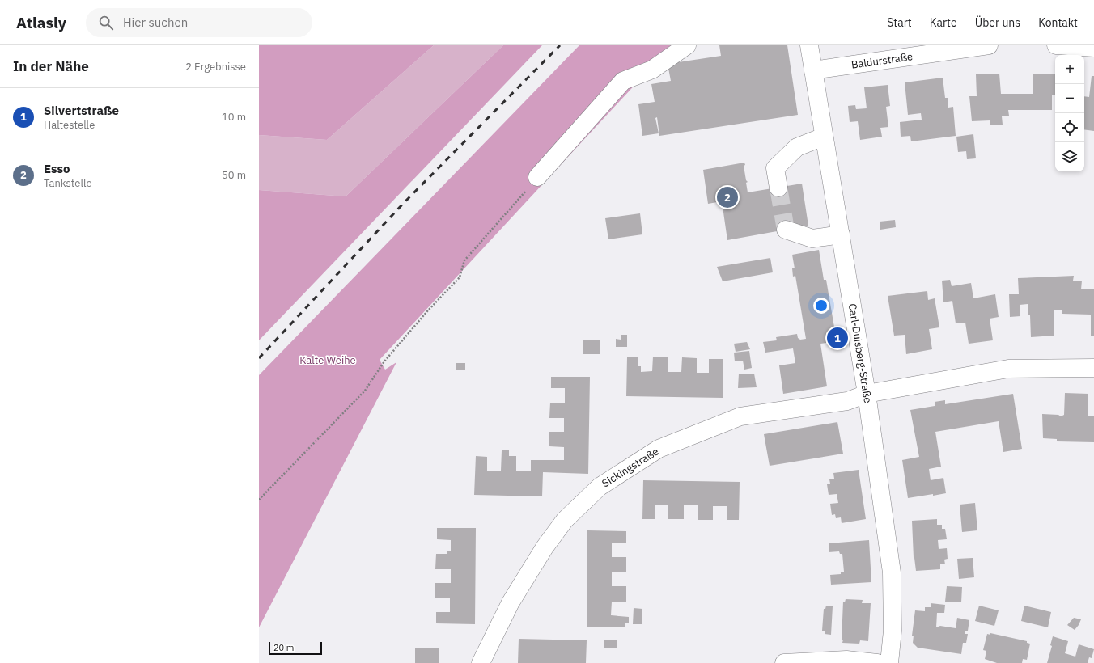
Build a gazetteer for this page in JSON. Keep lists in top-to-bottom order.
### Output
{
  "streets": {
    "street": ["Baldurstraße", "Carl-Duisberg-Straße", "Sickingstraße"]
  },
  "crossings": [
    ["Baldurstraße", "Carl-Duisberg-Straße"],
    ["Carl-Duisberg-Straße", "Sickingstraße"]
  ],
  "parks": ["Kalte Weihe"],
  "scale_bar": "20 m",
  "page": {
    "header": "Atlasly",
    "search": "Hier suchen",
    "nav": [
      "Start",
      "Karte",
      "Über uns",
      "Kontakt"
    ],
    "heading": ["In der Nähe", "2 Ergebnisse"],
    "map_buttons": ["+", "−"],
    "list": [
      {
        "mark": "1",
        "name": "Silvertstraße",
        "note": "Haltestelle",
        "value": "10 m"
      },
      {
        "mark": "2",
        "name": "Esso",
        "note": "Tankstelle",
        "value": "50 m"
      }
    ],
    "pins": ["2", "1"],
    "scale": "20 m"
  }
}
